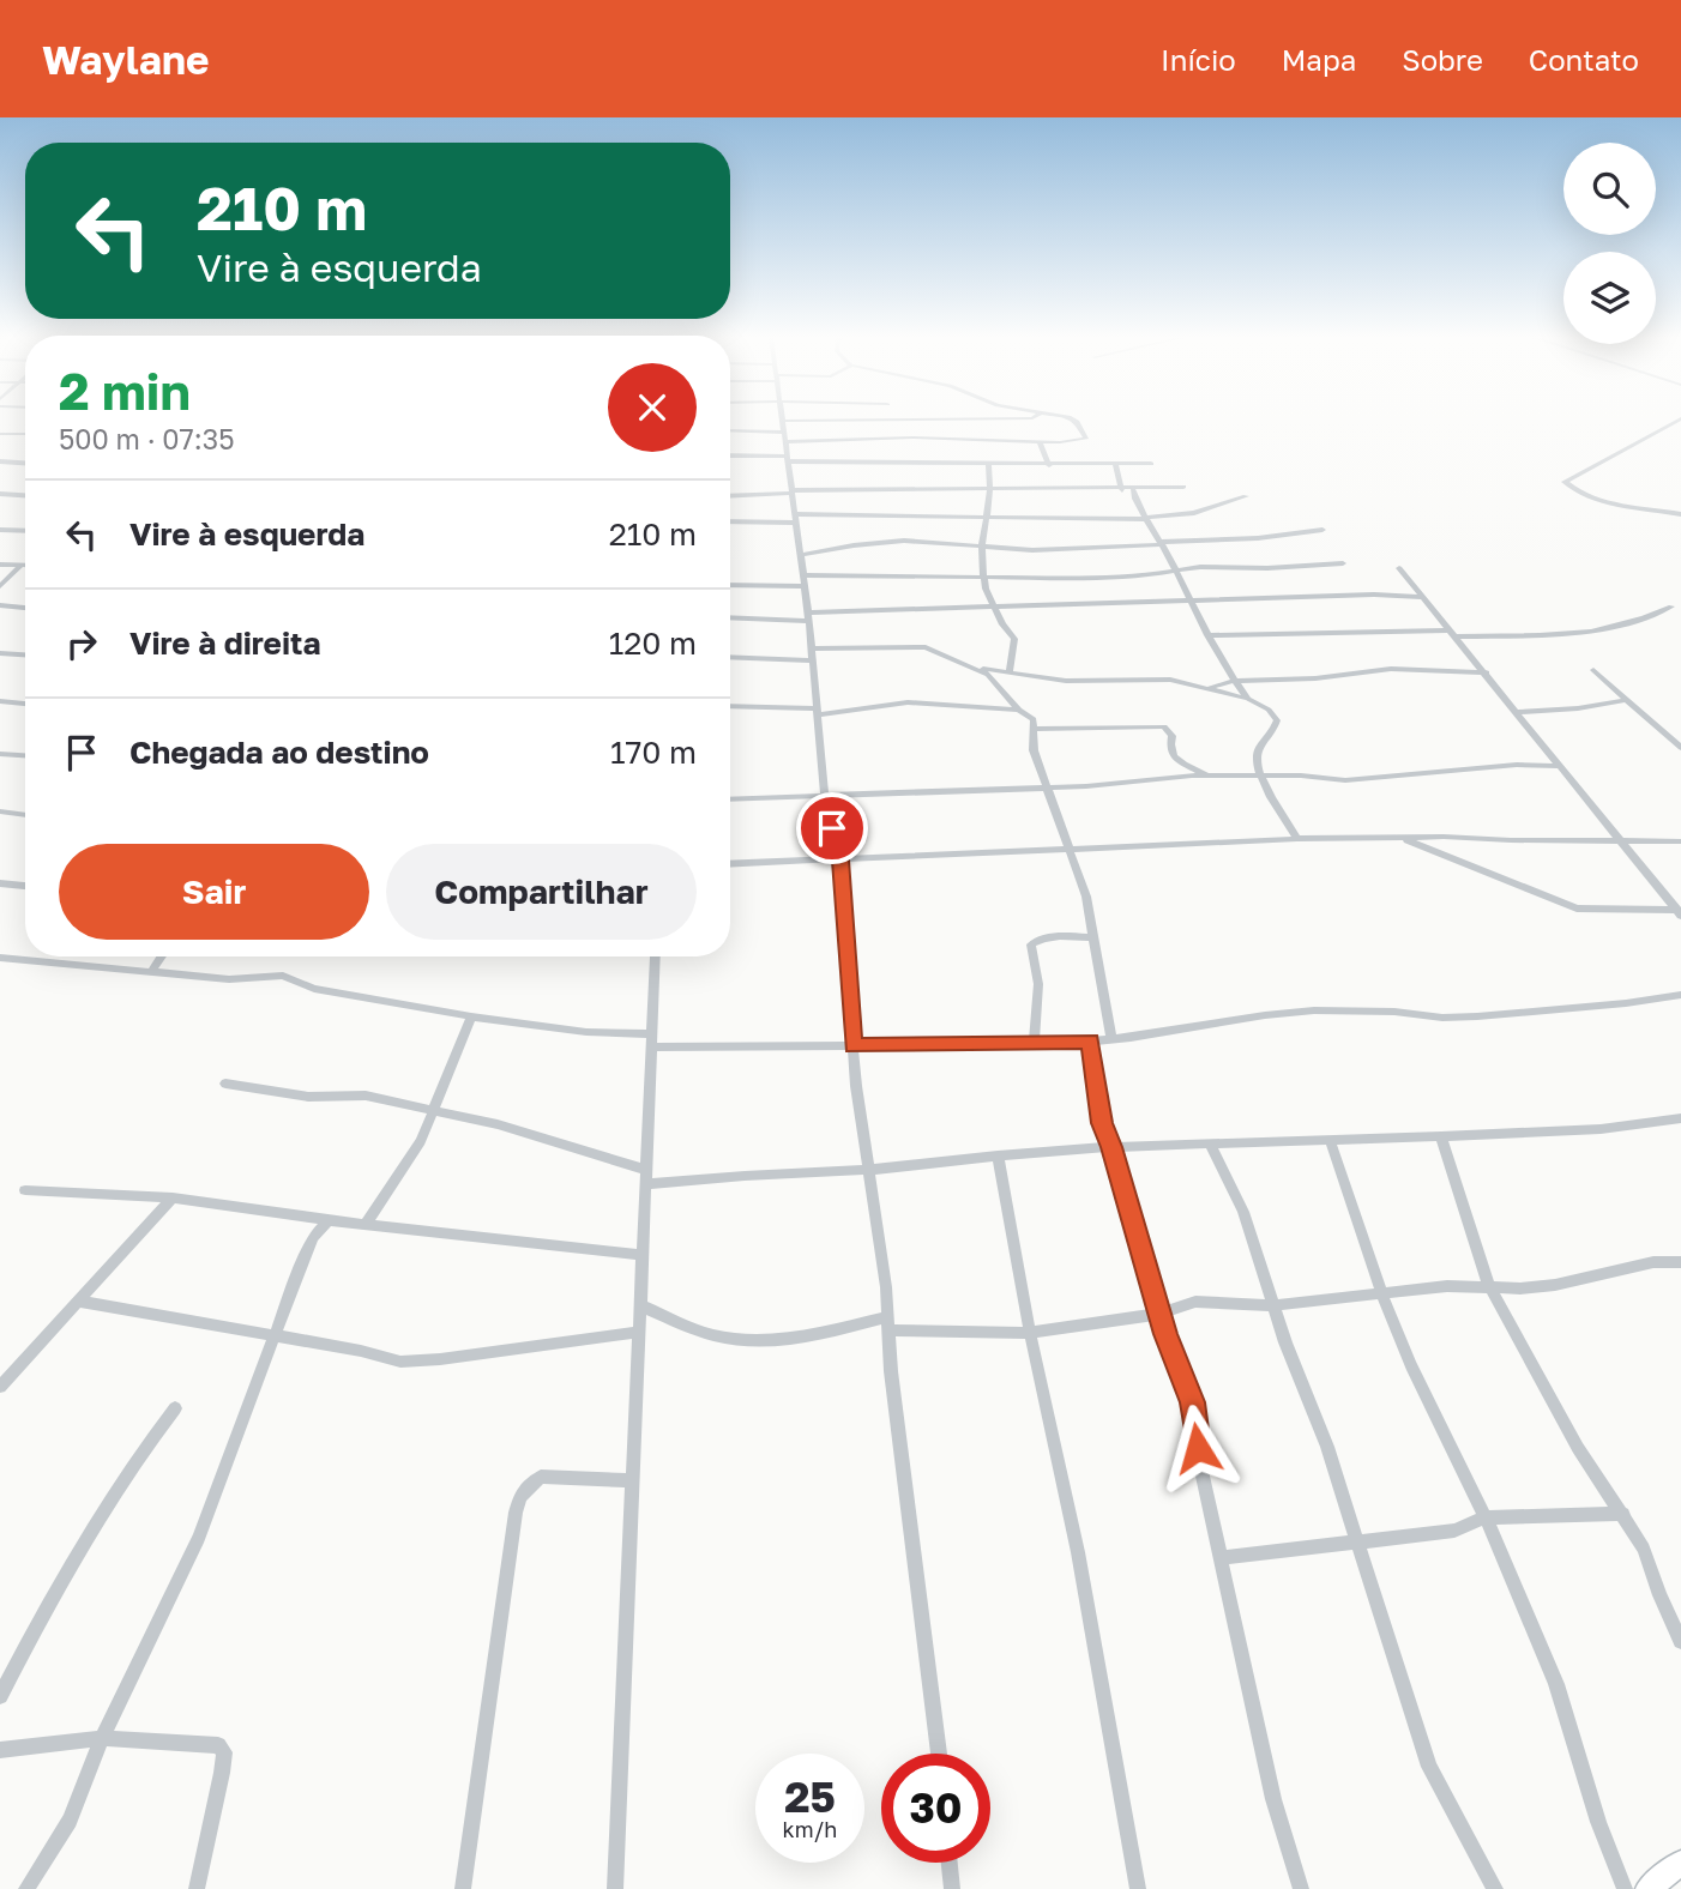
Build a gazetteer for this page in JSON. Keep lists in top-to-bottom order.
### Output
{
  "page": {
    "header": "Waylane",
    "nav": [
      "Início",
      "Mapa",
      "Sobre",
      "Contato"
    ],
    "turn": ["210 m", "Vire à esquerda"],
    "heading": ["2 min", "500 m · 07:35"],
    "list": [
      {
        "name": "Vire à esquerda",
        "value": "210 m"
      },
      {
        "name": "Vire à direita",
        "value": "120 m"
      },
      {
        "name": "Chegada ao destino",
        "value": "170 m"
      }
    ],
    "buttons": ["Sair", "Compartilhar"],
    "speed": "25 km/h",
    "limit": "30"
  }
}
